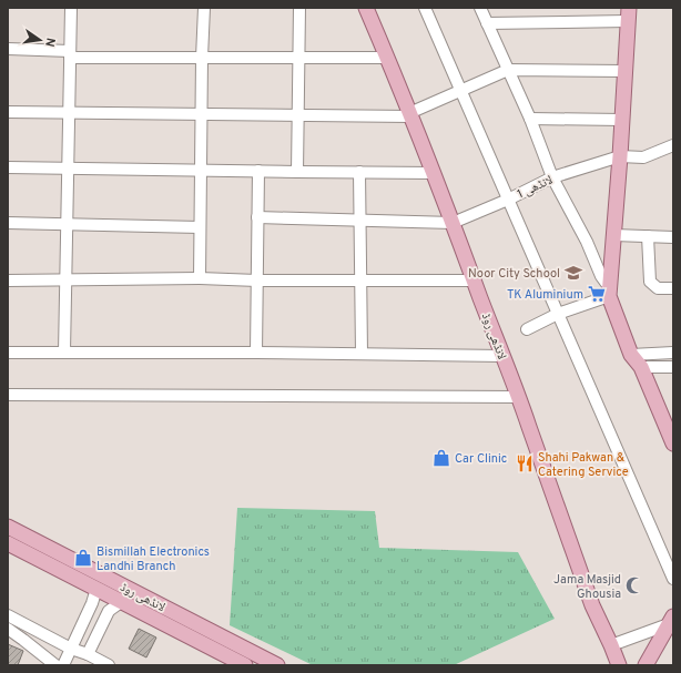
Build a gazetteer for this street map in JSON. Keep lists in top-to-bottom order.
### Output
{
  "streets": {
    "main road": ["لانڈھی روڈ"],
    "street": ["لانڈھی 1"]
  },
  "crossings": [
    ["لانڈھی 1", "لانڈھی روڈ"]
  ],
  "places": {
    "school or university": ["Noor City School"],
    "supermarket": ["TK Aluminium"],
    "shop": ["Car Clinic", "Bismillah Electronics Landhi Branch"],
    "restaurant": ["Shahi Pakwan & Catering Service"],
    "mosque": ["Jama Masjid Ghousia"]
  },
  "north": "right"
}
